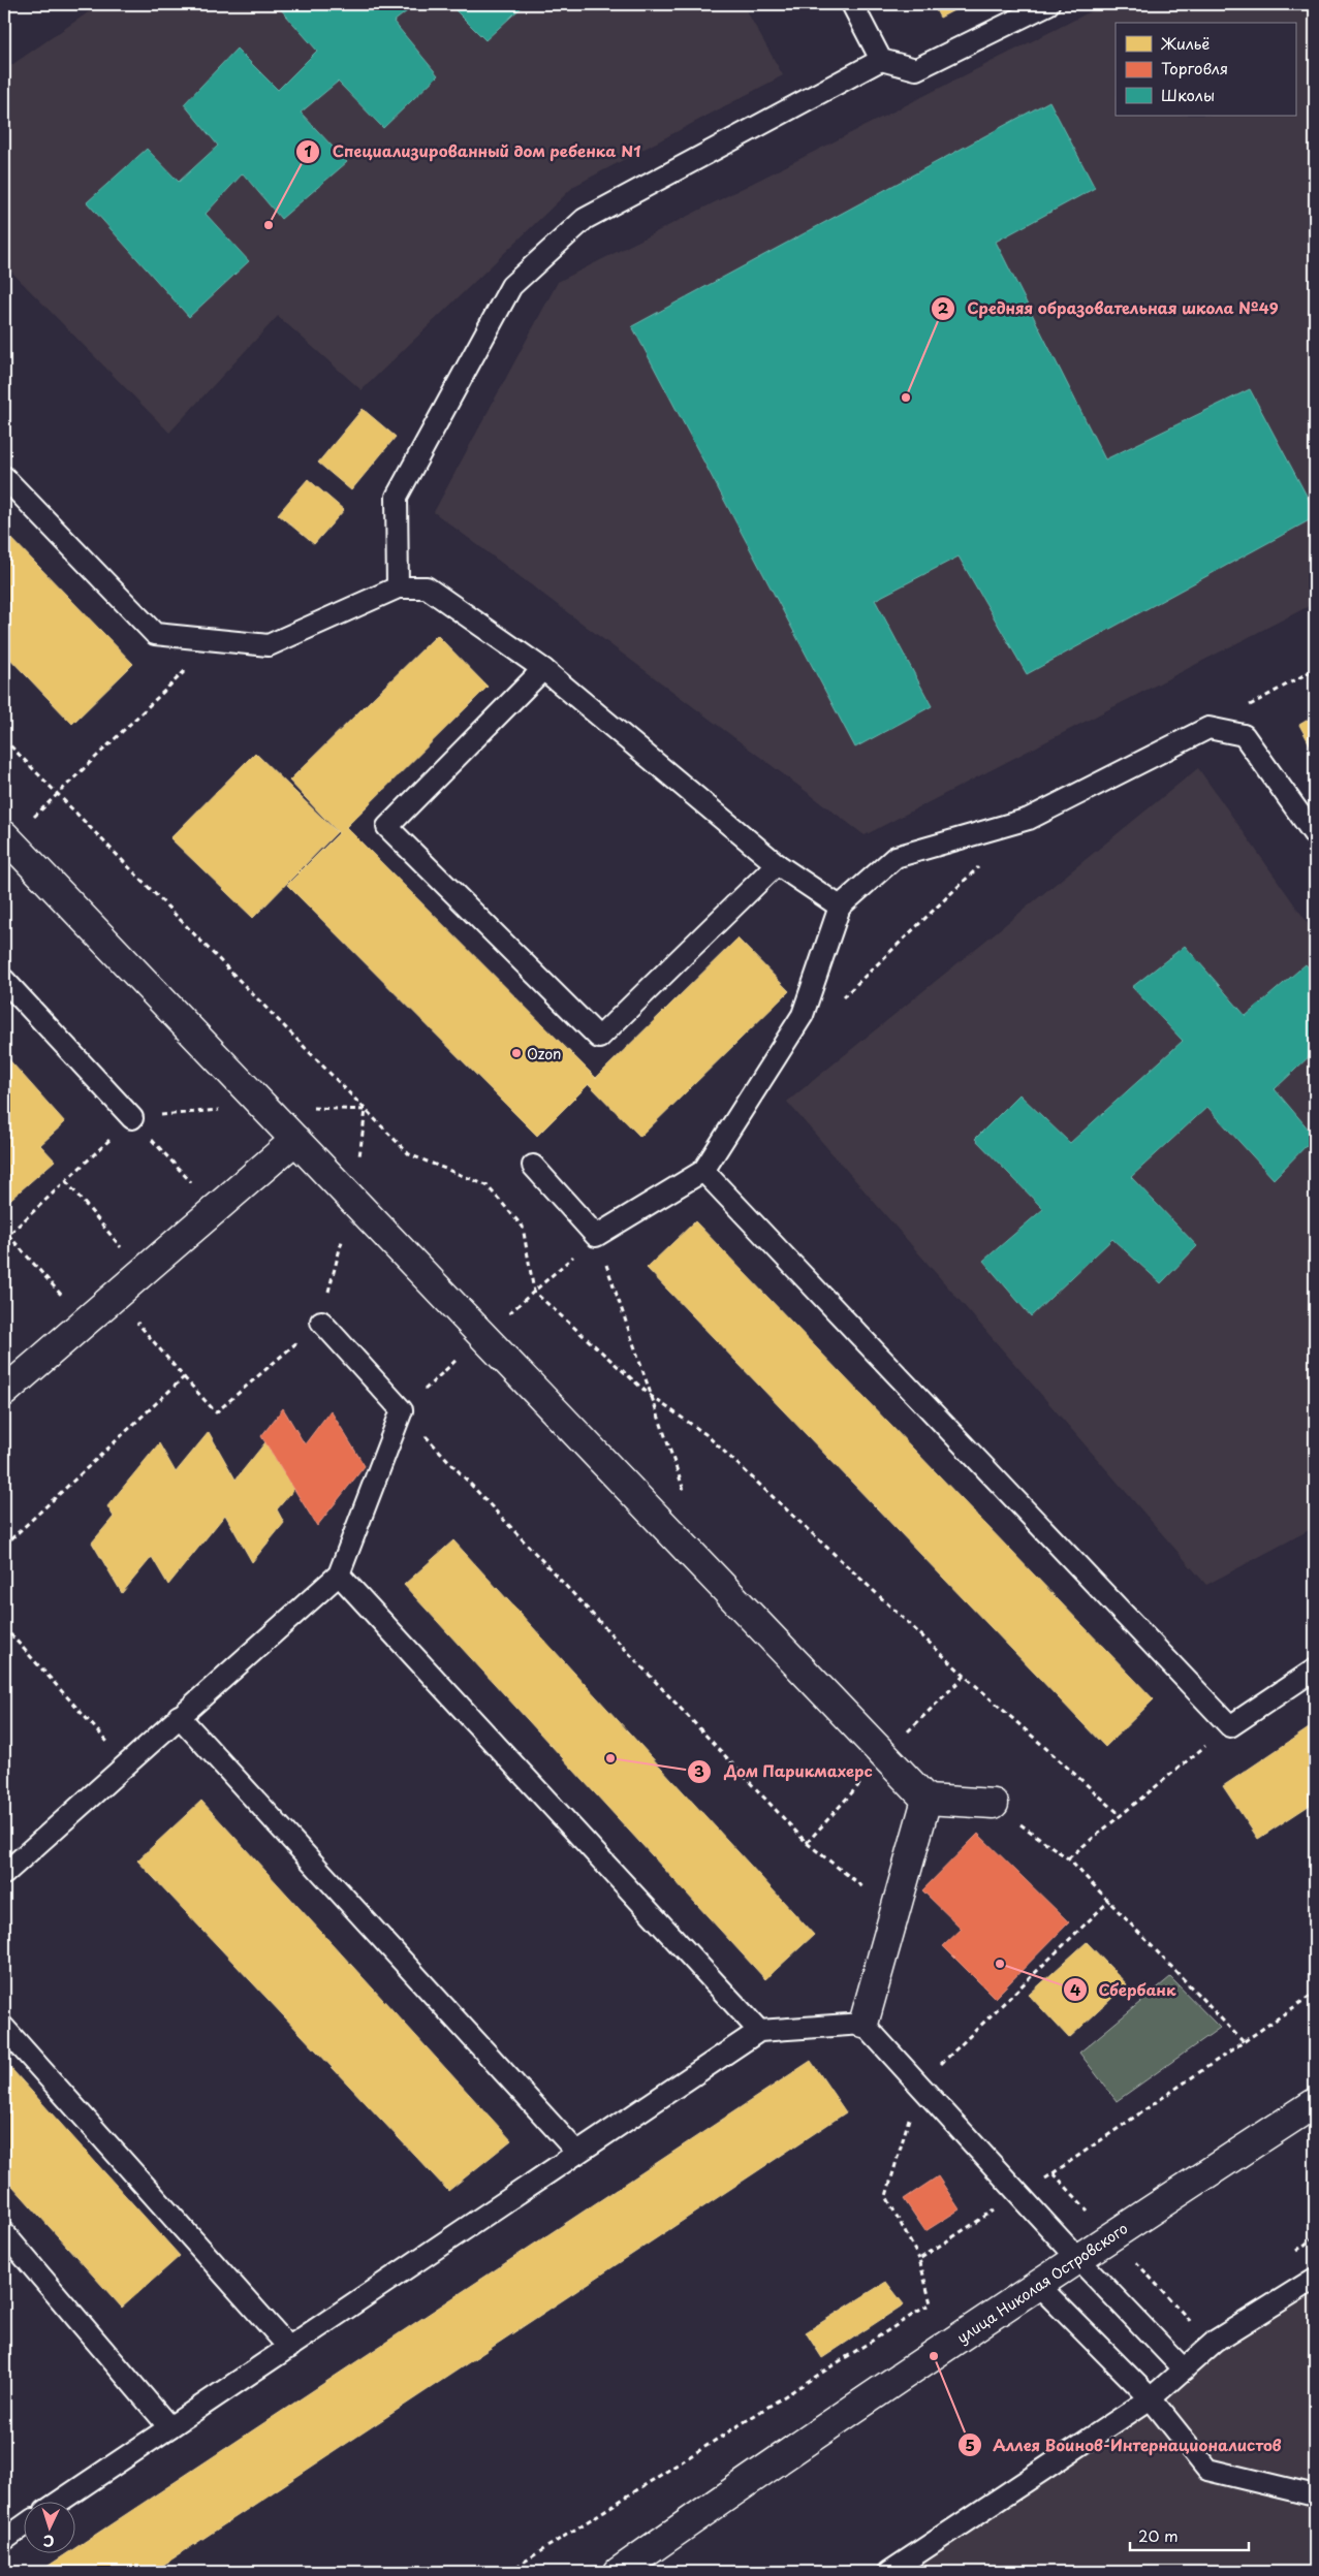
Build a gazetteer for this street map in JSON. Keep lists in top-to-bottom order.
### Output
{
  "streets": {
    "street": ["улица Николая Островского"]
  },
  "places": [
    "Специализированный дом ребенка N1",
    "Средняя образовательная школа №49",
    "Ozon",
    "Дом Парикмахерс",
    "Сбербанк",
    "Аллея Воинов-Интернационалистов"
  ],
  "legend": ["Жильё", "Торговля", "Школы"],
  "scale_bar": "20 m",
  "north": "bottom"
}
